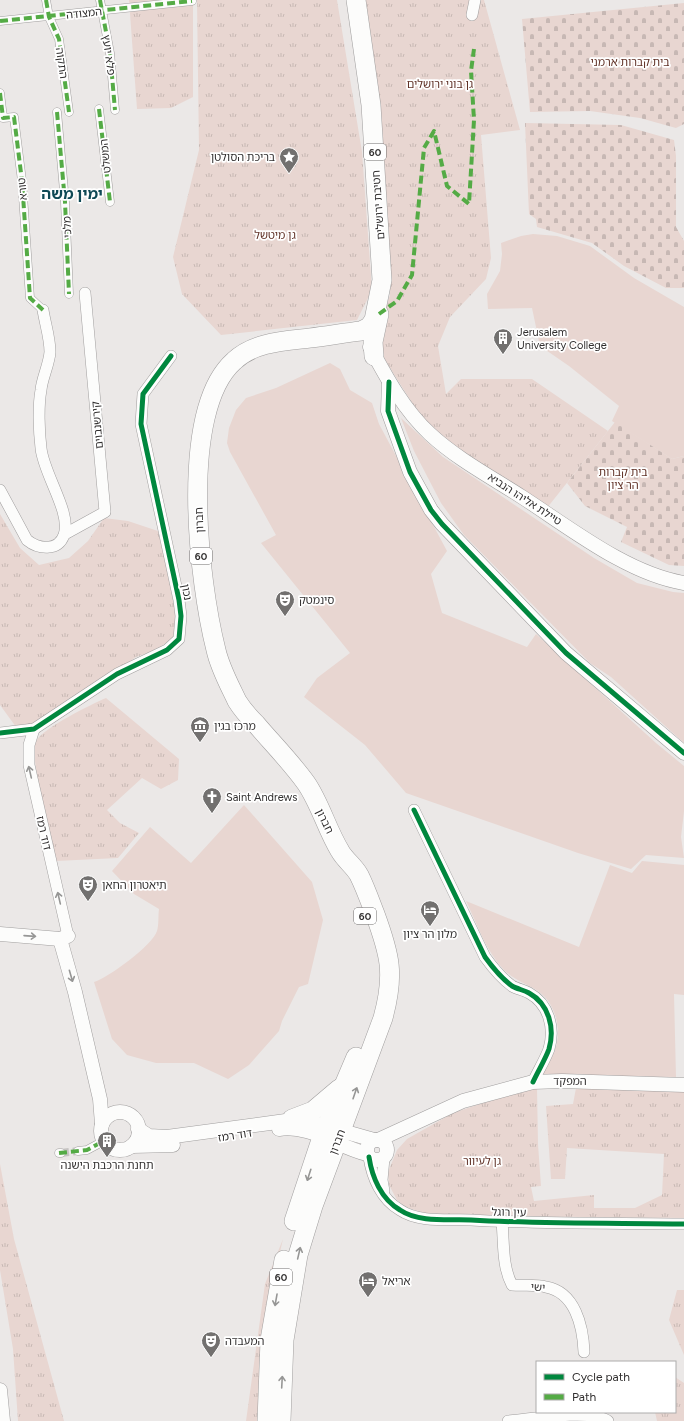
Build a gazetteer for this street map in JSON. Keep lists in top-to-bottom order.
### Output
{
  "streets": {
    "highway": ["60", "חטיבת ירושלים", "חברון"],
    "street": [
      "המצודה",
      "פלא יועץ",
      "התקוה",
      "המשלט",
      "טורא",
      "מלכי",
      "קירשנבוים",
      "טיילת אליהו הנביא",
      "נכון",
      "דוד רמז",
      "המפקד",
      "עין רוגל",
      "ישי"
    ]
  },
  "crossings": [
    ["המצודה", "פלא יועץ"],
    ["המצודה", "התקוה"],
    ["חטיבת ירושלים", "טיילת אליהו הנביא"],
    ["חטיבת ירושלים", "חברון"],
    ["טיילת אליהו הנביא", "חברון"],
    ["חברון", "דוד רמז"],
    ["נכון", "דוד רמז"],
    ["המפקד", "עין רוגל"],
    ["עין רוגל", "ישי"]
  ],
  "districts": ["ימין משה"],
  "parks": [
    "בית קברות ארמני",
    "גן בוני ירושלים",
    "גן מיטשל",
    "בית קברות הר ציון",
    "גן לעיוור"
  ],
  "places": {
    "place": ["בריכת הסולטן"],
    "building": ["Jerusalem University College", "תחנת הרכבת הישנה"],
    "theatre": ["סינמטק", "תיאטרון החאן", "המעבדה"],
    "museum": ["מרכז בגין"],
    "church": ["Saint Andrews"],
    "hotel": ["מלון הר ציון", "אריאל"]
  },
  "legend": ["Cycle path", "Path"]
}
